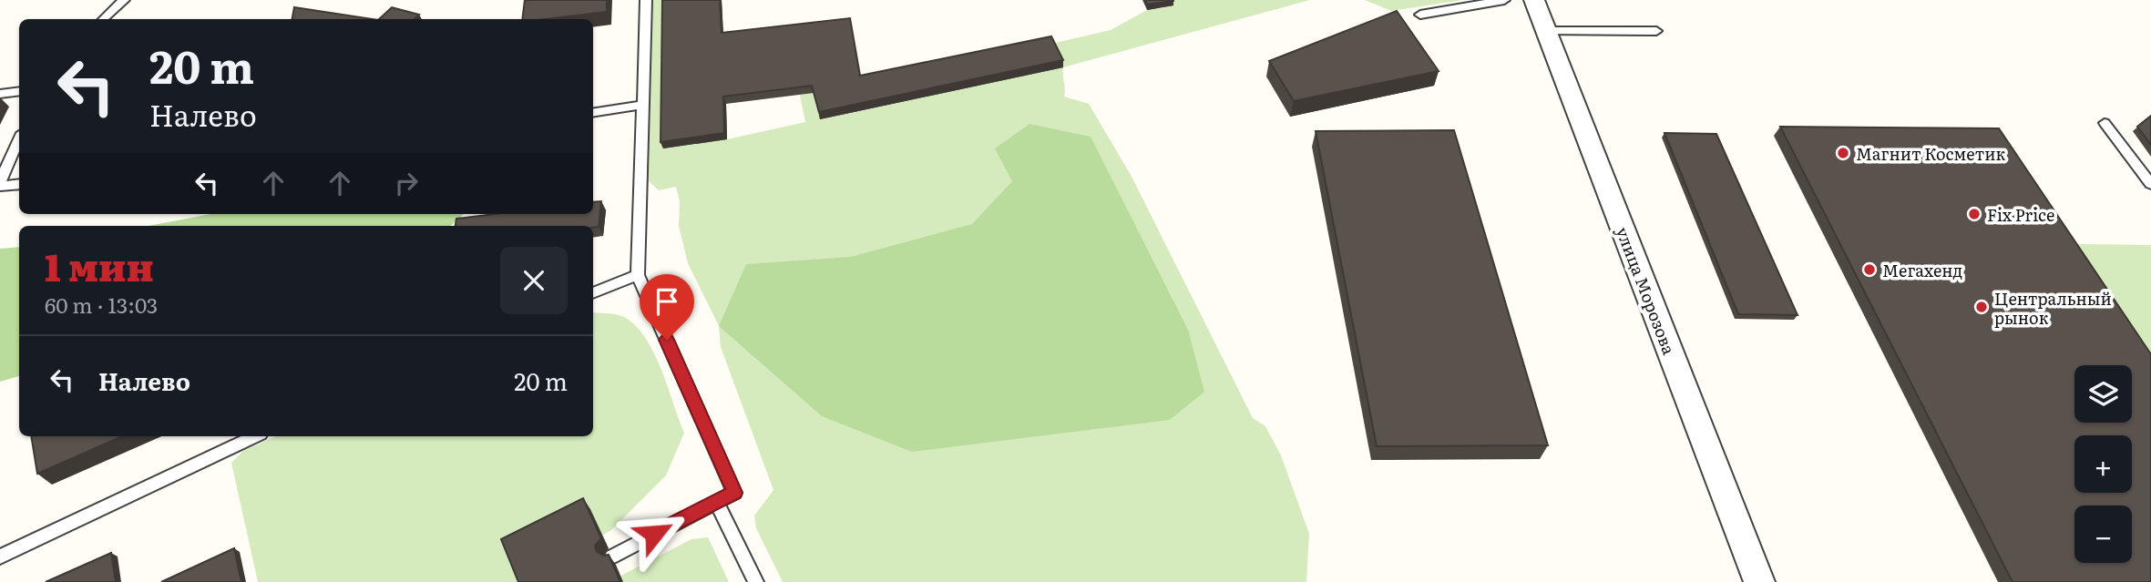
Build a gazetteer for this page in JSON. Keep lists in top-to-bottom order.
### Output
{
  "streets": {
    "street": ["улица Морозова"]
  },
  "places": [
    "Магнит Косметик",
    "Fix Price",
    "Мегахенд",
    "Центральный рынок"
  ],
  "page": {
    "turn": ["20 m", "Налево"],
    "heading": ["1 мин", "60 m · 13:03"],
    "list": [
      {
        "name": "Налево",
        "value": "20 m"
      }
    ],
    "map_buttons": ["+", "−"]
  }
}
